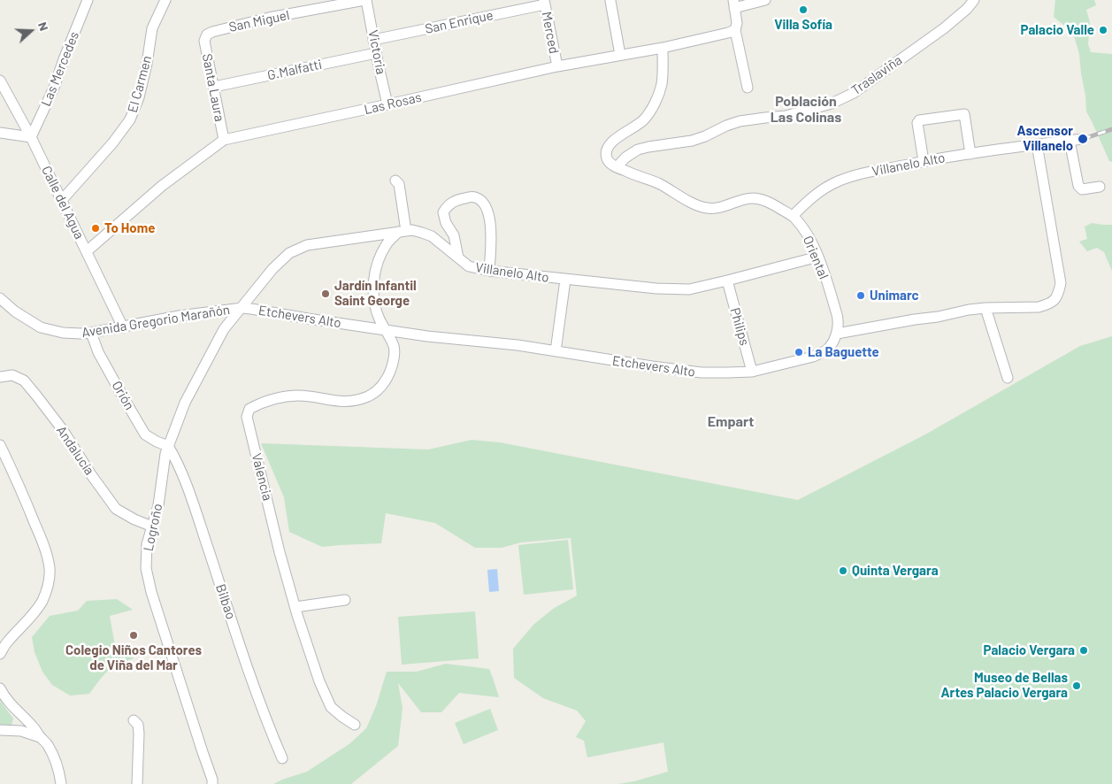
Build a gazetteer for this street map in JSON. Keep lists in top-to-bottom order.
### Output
{
  "streets": {
    "street": [
      "San Miguel",
      "San Enrique",
      "Merced",
      "Victoria",
      "Las Mercedes",
      "G.Malfatti",
      "Traslaviña",
      "El Carmen",
      "Santa Laura",
      "Las Rosas",
      "Villanelo Alto",
      "Calle del Agua",
      "Oriental",
      "Etchevers Alto",
      "Avenida Gregorio Marañón",
      "Philips",
      "Orión",
      "Andalucía",
      "Valencia",
      "Logroño",
      "Bilbao"
    ]
  },
  "crossings": [
    ["San Miguel", "Victoria"],
    ["San Miguel", "Santa Laura"],
    ["San Enrique", "Merced"],
    ["San Enrique", "Victoria"],
    ["Merced", "Las Rosas"],
    ["Victoria", "G.Malfatti"],
    ["Victoria", "Las Rosas"],
    ["Las Mercedes", "Calle del Agua"],
    ["G.Malfatti", "Santa Laura"],
    ["Traslaviña", "Oriental"],
    ["El Carmen", "Calle del Agua"],
    ["Santa Laura", "Las Rosas"],
    ["Las Rosas", "Calle del Agua"],
    ["Villanelo Alto", "Oriental"],
    ["Villanelo Alto", "Etchevers Alto"],
    ["Villanelo Alto", "Avenida Gregorio Marañón"],
    ["Villanelo Alto", "Philips"],
    ["Villanelo Alto", "Logroño"],
    ["Calle del Agua", "Avenida Gregorio Marañón"],
    ["Oriental", "Etchevers Alto"],
    ["Etchevers Alto", "Avenida Gregorio Marañón"],
    ["Etchevers Alto", "Philips"],
    ["Etchevers Alto", "Valencia"],
    ["Etchevers Alto", "Logroño"],
    ["Avenida Gregorio Marañón", "Orión"],
    ["Avenida Gregorio Marañón", "Logroño"],
    ["Orión", "Logroño"],
    ["Orión", "Bilbao"],
    ["Andalucía", "Logroño"],
    ["Logroño", "Bilbao"]
  ],
  "districts": ["Población Las Colinas", "Empart"],
  "places": [
    "Villa Sofía",
    "Palacio Valle",
    "Ascensor Villanelo",
    "To Home",
    "Jardín Infantil Saint George",
    "Unimarc",
    "La Baguette",
    "Quinta Vergara",
    "Colegio Niños Cantores de Viña del Mar",
    "Palacio Vergara",
    "Museo de Bellas Artes Palacio Vergara"
  ],
  "north": "right"
}
